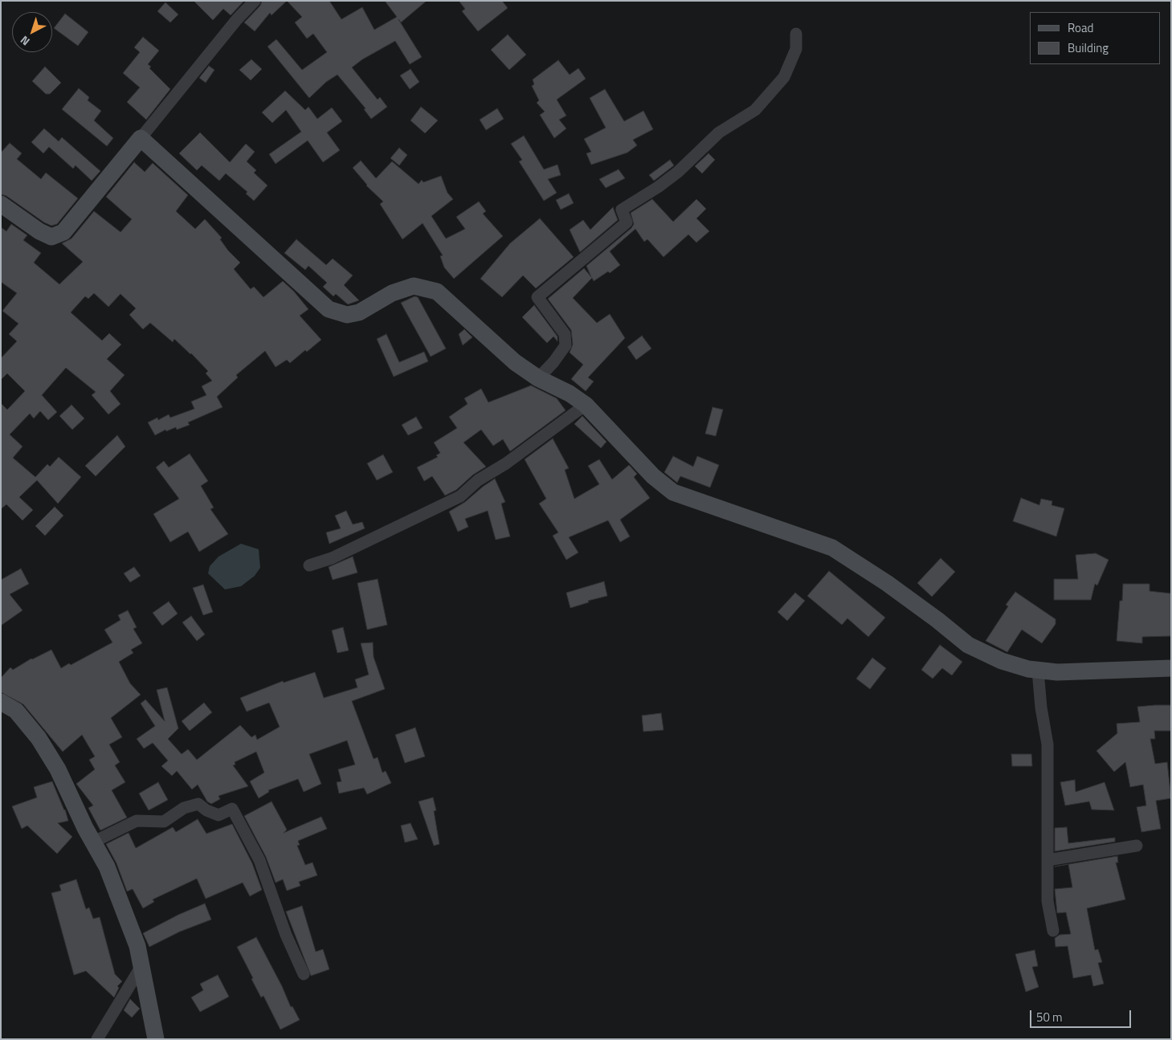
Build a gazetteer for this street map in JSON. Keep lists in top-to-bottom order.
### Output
{
  "legend": ["Road", "Building"],
  "scale_bar": "50 m",
  "north": "bottom left"
}
